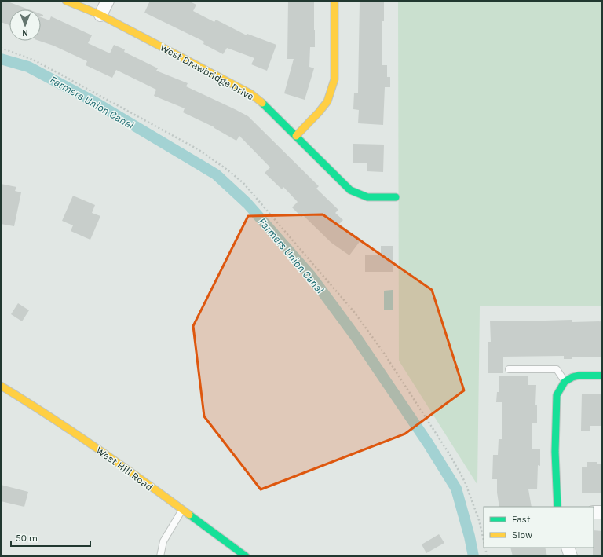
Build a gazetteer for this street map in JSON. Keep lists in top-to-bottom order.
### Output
{
  "streets": {
    "street": ["West Drawbridge Drive", "West Hill Road"]
  },
  "water": ["Farmers Union Canal"],
  "legend": ["Fast", "Slow"],
  "scale_bar": "50 m",
  "north": "bottom"
}
